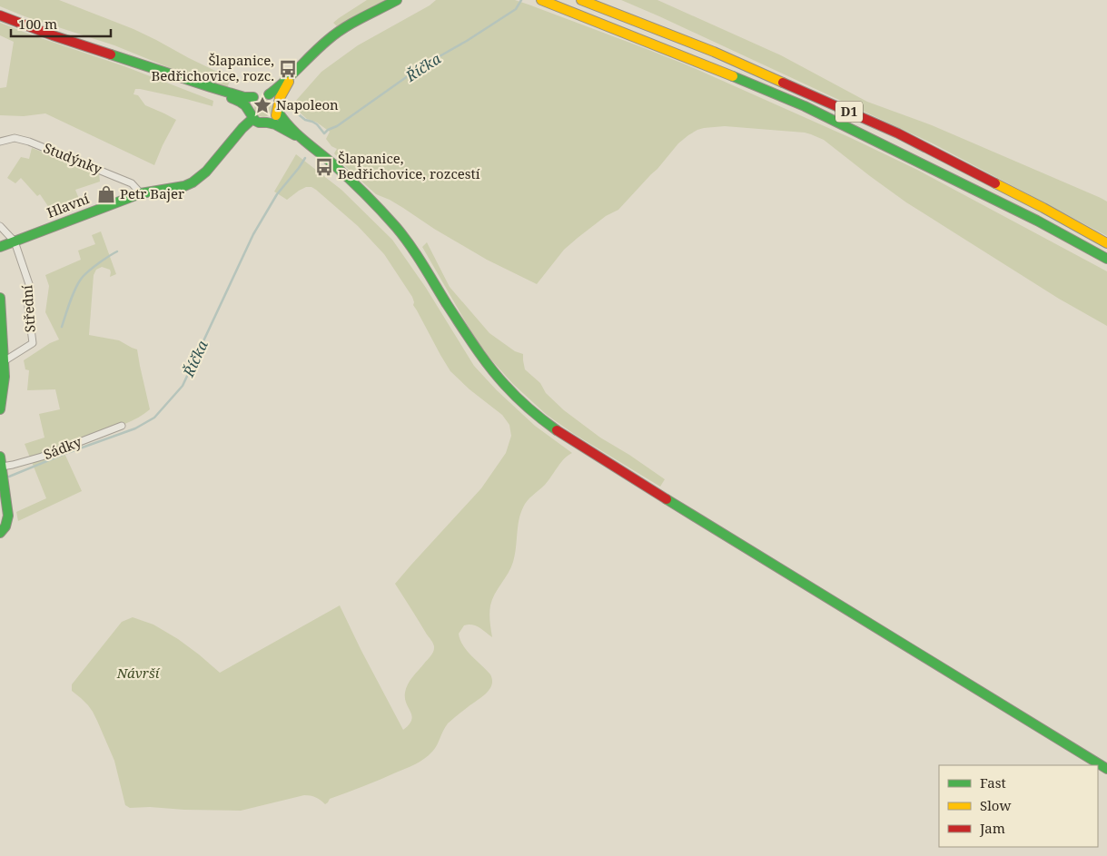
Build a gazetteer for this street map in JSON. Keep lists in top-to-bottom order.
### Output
{
  "streets": {
    "main road": ["D1", "Hlavní"],
    "street": ["Studýnky", "Střední", "Sádky"]
  },
  "crossings": [
    ["Studýnky", "Hlavní"],
    ["Hlavní", "Střední"]
  ],
  "water": ["Říčka"],
  "parks": ["Návrší"],
  "places": {
    "bus stop": ["Šlapanice, Bedřichovice, rozc.", "Šlapanice, Bedřichovice, rozcestí"],
    "place": ["Napoleon"],
    "shop": ["Petr Bajer"]
  },
  "legend": ["Fast", "Slow", "Jam"],
  "scale_bar": "100 m"
}
